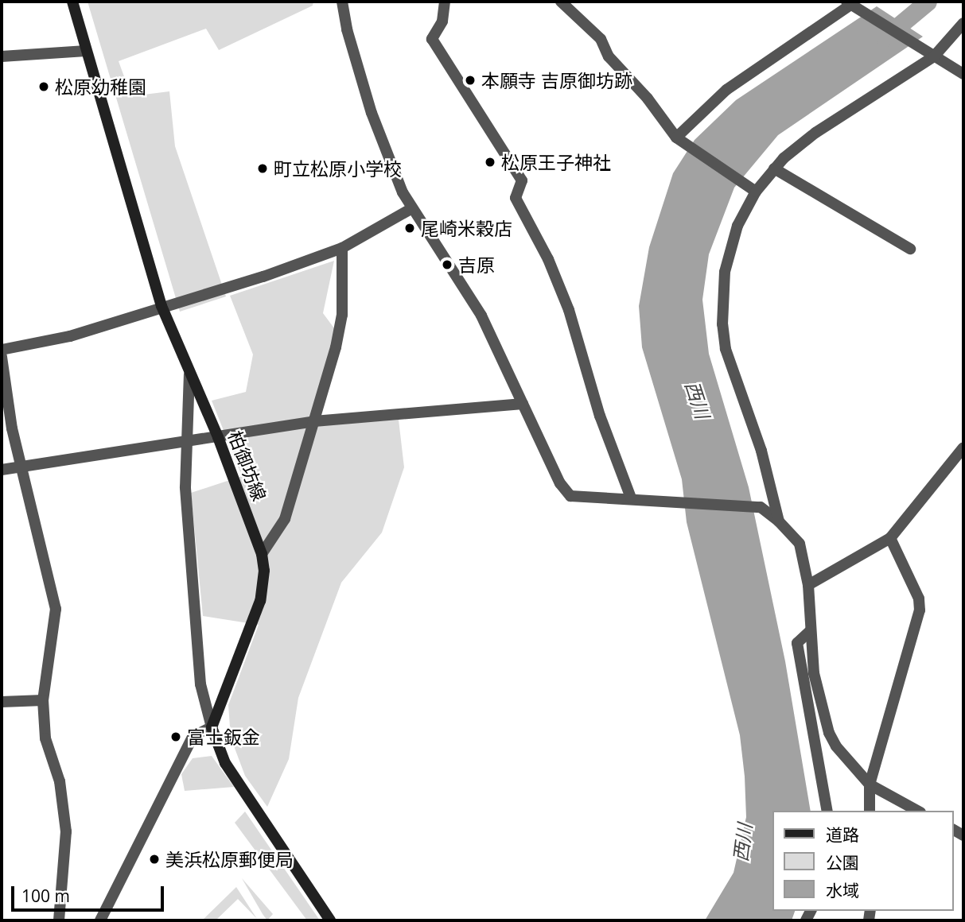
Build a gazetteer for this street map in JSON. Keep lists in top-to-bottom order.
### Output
{
  "streets": {
    "main road": ["柏御坊線"]
  },
  "water": ["西川"],
  "places": [
    "本願寺 吉原御坊跡",
    "松原幼稚園",
    "松原王子神社",
    "町立松原小学校",
    "尾崎米穀店",
    "吉原",
    "富士鈑金",
    "美浜松原郵便局"
  ],
  "legend": ["道路", "公園", "水域"],
  "scale_bar": "100 m"
}
